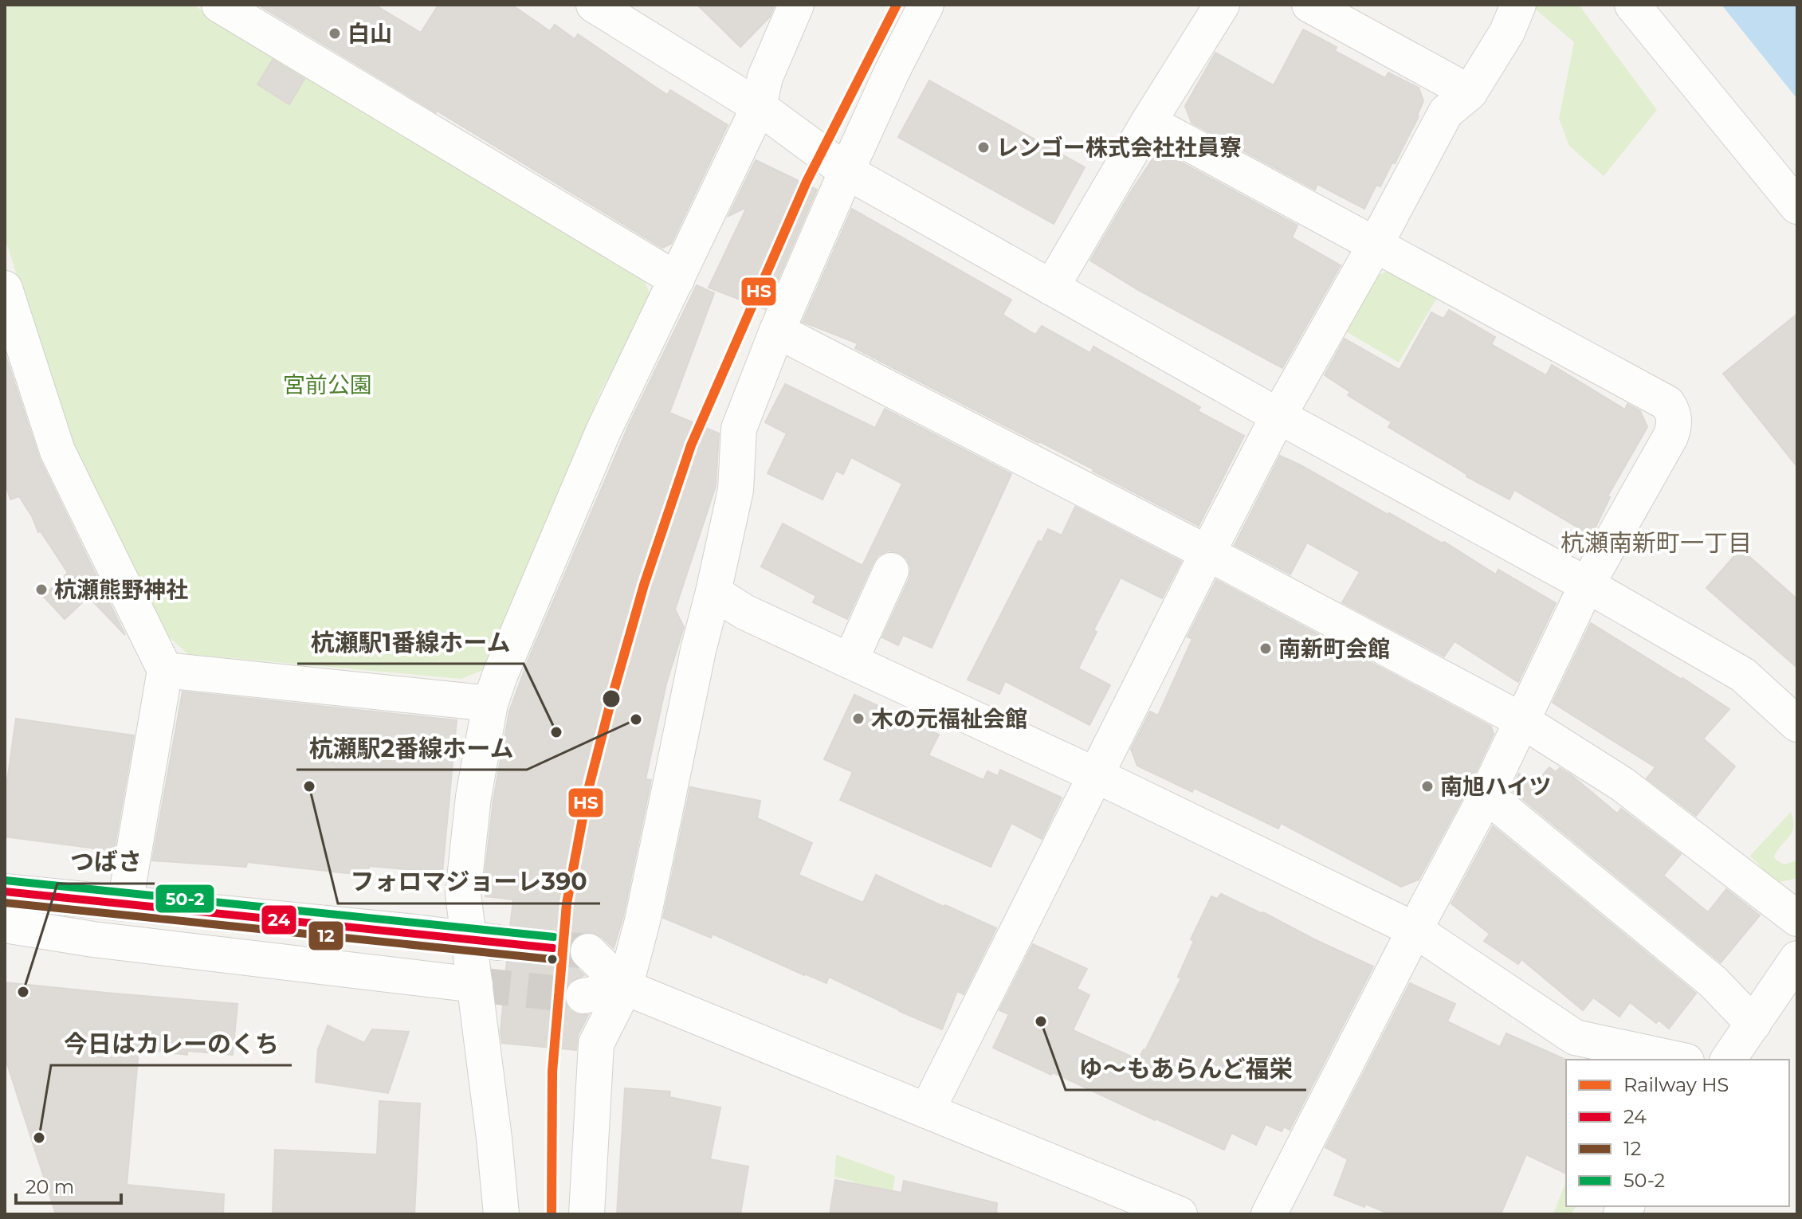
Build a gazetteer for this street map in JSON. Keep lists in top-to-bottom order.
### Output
{
  "districts": ["杭瀬南新町一丁目"],
  "parks": ["宮前公園"],
  "places": [
    "白山",
    "レンゴー株式会社社員寮",
    "杭瀬熊野神社",
    "南新町会館",
    "木の元福祉会館",
    "杭瀬駅2番線ホーム",
    "杭瀬駅1番線ホーム",
    "フォロマジョーレ390",
    "南旭ハイツ",
    "つばさ",
    "ゆ～もあらんど福栄",
    "今日はカレーのくち"
  ],
  "lines": [
    "rail line HS",
    "transit line 50-2",
    "transit line 24",
    "transit line 12"
  ],
  "legend": [
    "Railway HS",
    "24",
    "12",
    "50-2"
  ],
  "scale_bar": "20 m"
}
